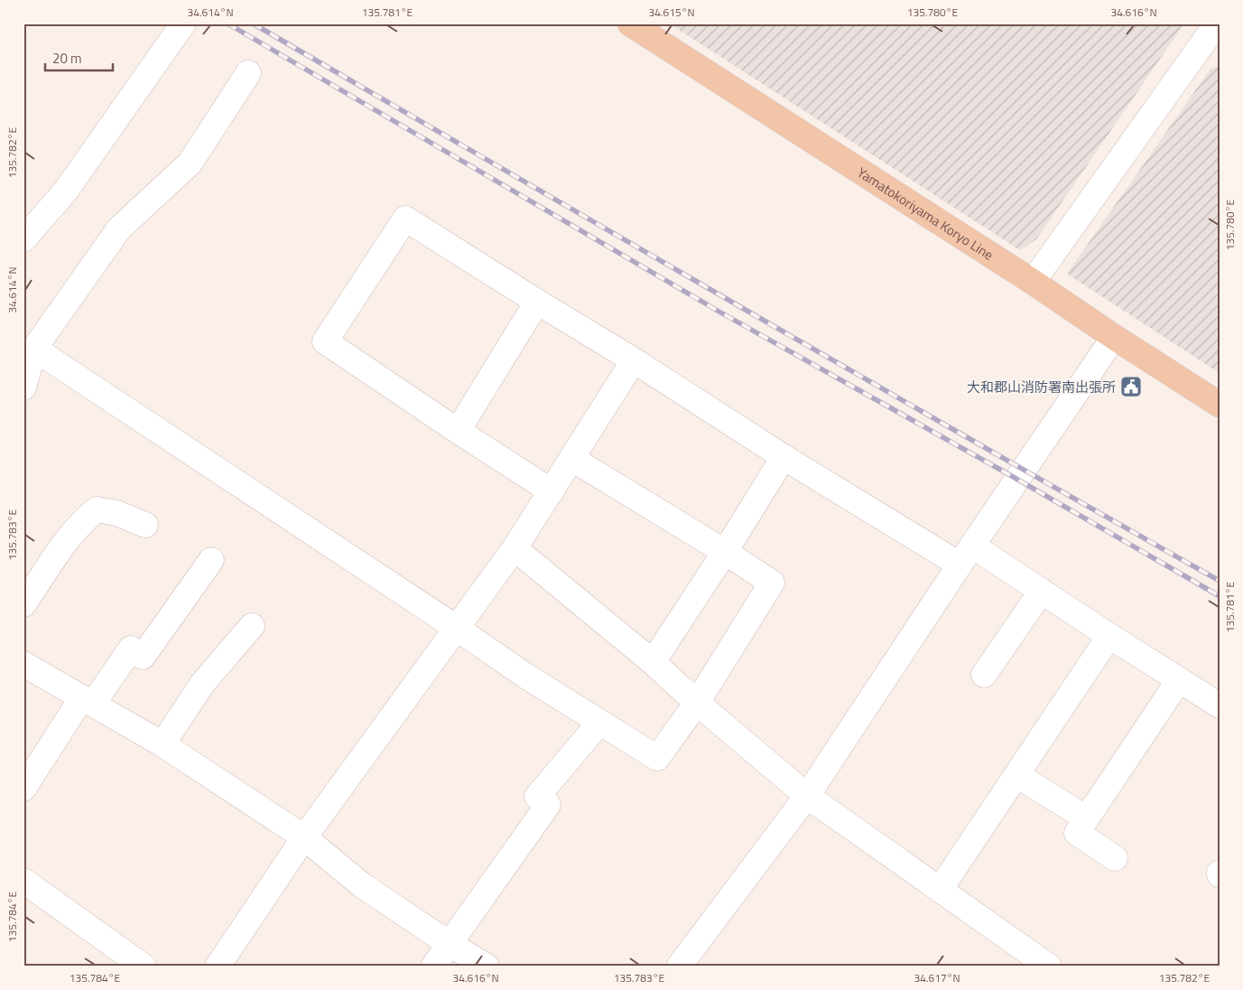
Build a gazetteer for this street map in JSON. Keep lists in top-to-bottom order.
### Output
{
  "streets": {
    "main road": ["Yamatokoriyama Koryo Line"]
  },
  "places": {
    "public building": ["大和郡山消防署南出張所"]
  },
  "scale_bar": "20 m",
  "coordinates": [
    "34.614°N",
    "135.781°E",
    "34.615°N",
    "135.780°E",
    "34.616°N",
    "135.782°E",
    "135.783°E",
    "135.784°E",
    "34.617°N"
  ]
}
